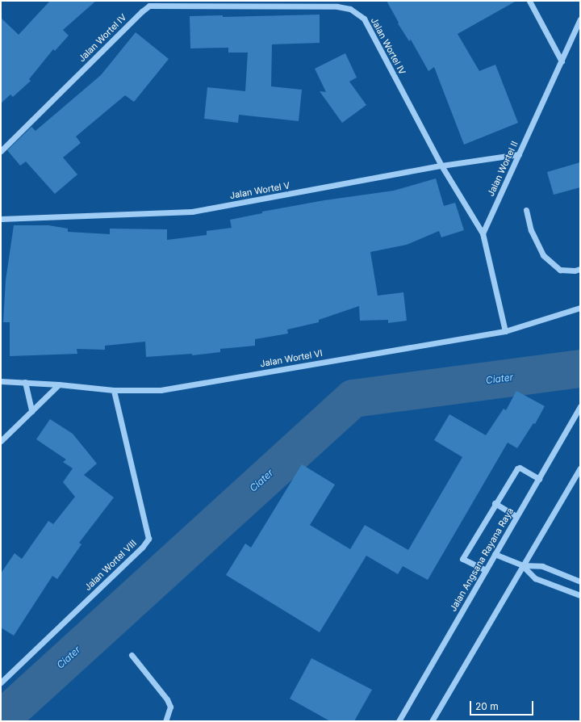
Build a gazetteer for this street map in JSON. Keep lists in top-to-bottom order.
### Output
{
  "streets": {
    "street": [
      "Jalan Wortel IV",
      "Jalan Wortel II",
      "Jalan Wortel V",
      "Jalan Wortel VI",
      "Jalan Angsana Rayana Raya",
      "Jalan Wortel VIII"
    ]
  },
  "crossings": [
    ["Jalan Wortel IV", "Jalan Wortel II"],
    ["Jalan Wortel IV", "Jalan Wortel V"],
    ["Jalan Wortel II", "Jalan Wortel V"],
    ["Jalan Wortel VI", "Jalan Wortel VIII"]
  ],
  "water": ["Ciater"],
  "scale_bar": "20 m"
}
